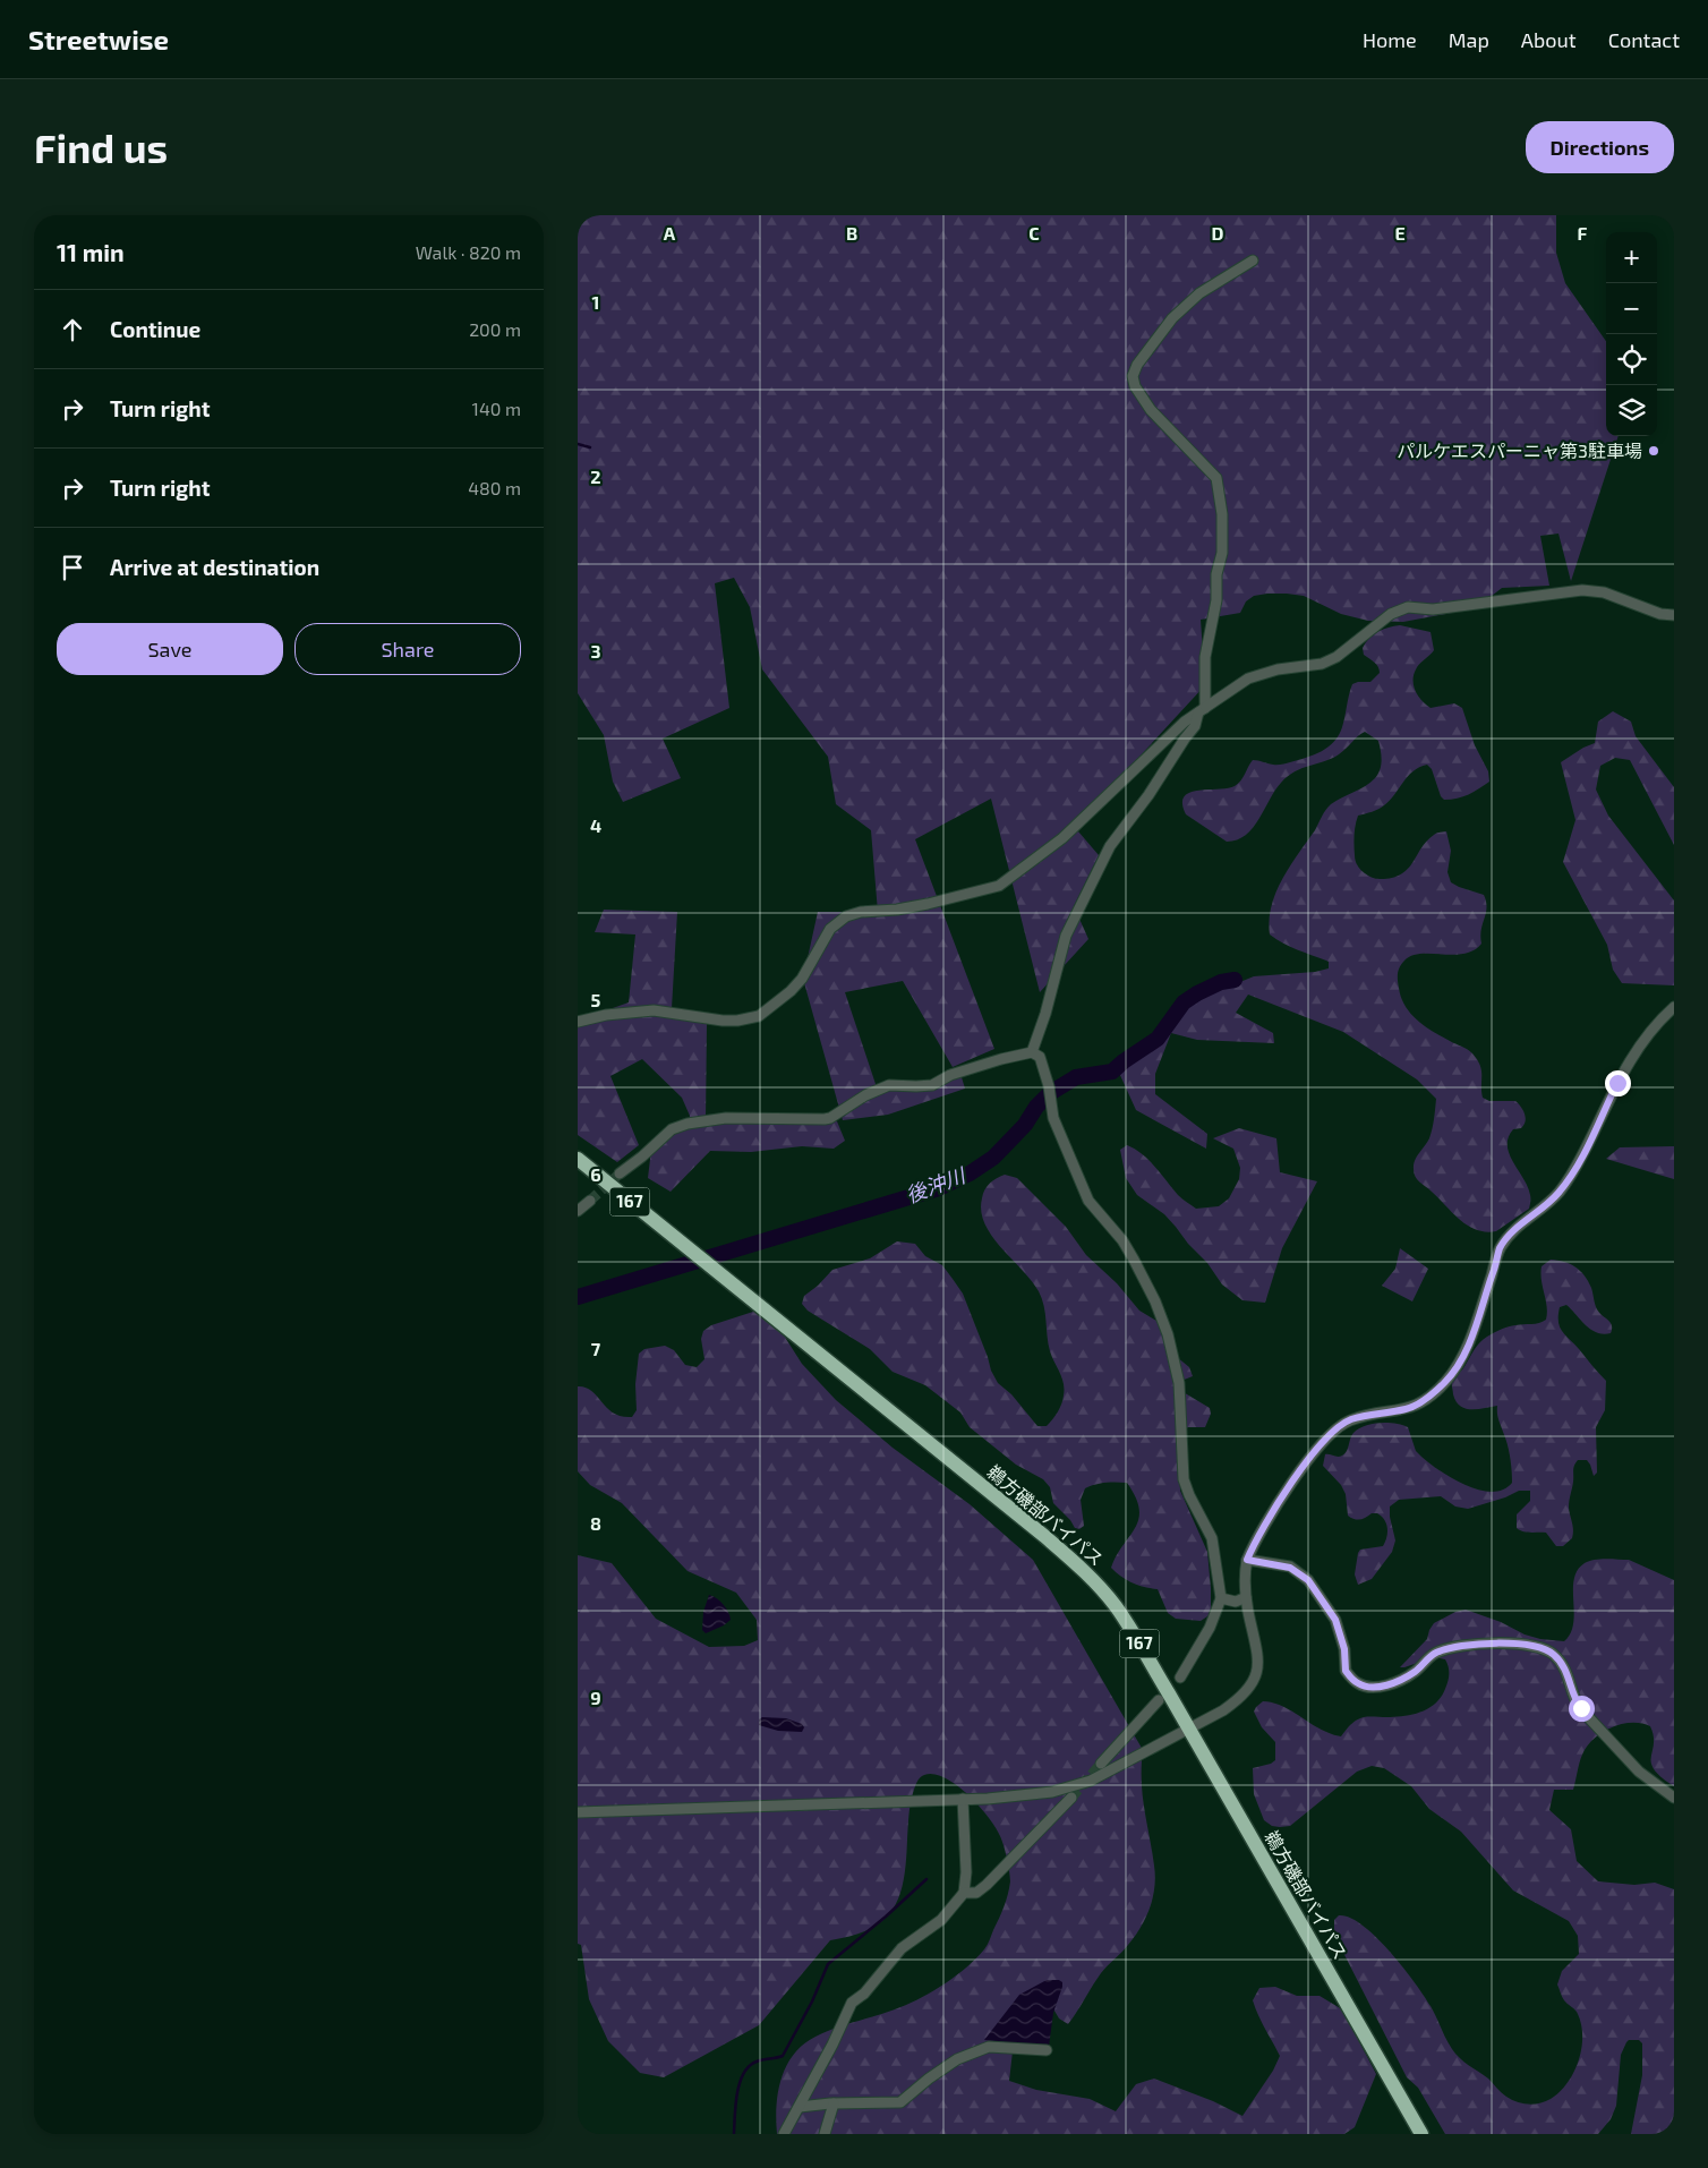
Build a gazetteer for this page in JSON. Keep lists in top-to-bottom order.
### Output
{
  "streets": {
    "highway": ["167", "鵜方磯部バイパス"]
  },
  "water": ["後沖川"],
  "places": ["パルケエスパーニャ第3駐車場"],
  "page": {
    "header": "Streetwise",
    "nav": [
      "Home",
      "Map",
      "About",
      "Contact"
    ],
    "buttons": [
      "Directions",
      ["Save", "Share"]
    ],
    "title": "Find us",
    "heading": ["11 min", "Walk · 820 m"],
    "map_buttons": ["+", "−"],
    "list": [
      ["Continue", "200 m"],
      ["Turn right", "140 m"],
      ["Turn right", "480 m"],
      "Arrive at destination"
    ]
  },
  "grid": {
    "columns": [
      "A",
      "B",
      "C",
      "D",
      "E",
      "F"
    ],
    "rows": [
      "1",
      "2",
      "3",
      "4",
      "5",
      "6",
      "7",
      "8",
      "9"
    ]
  }
}
